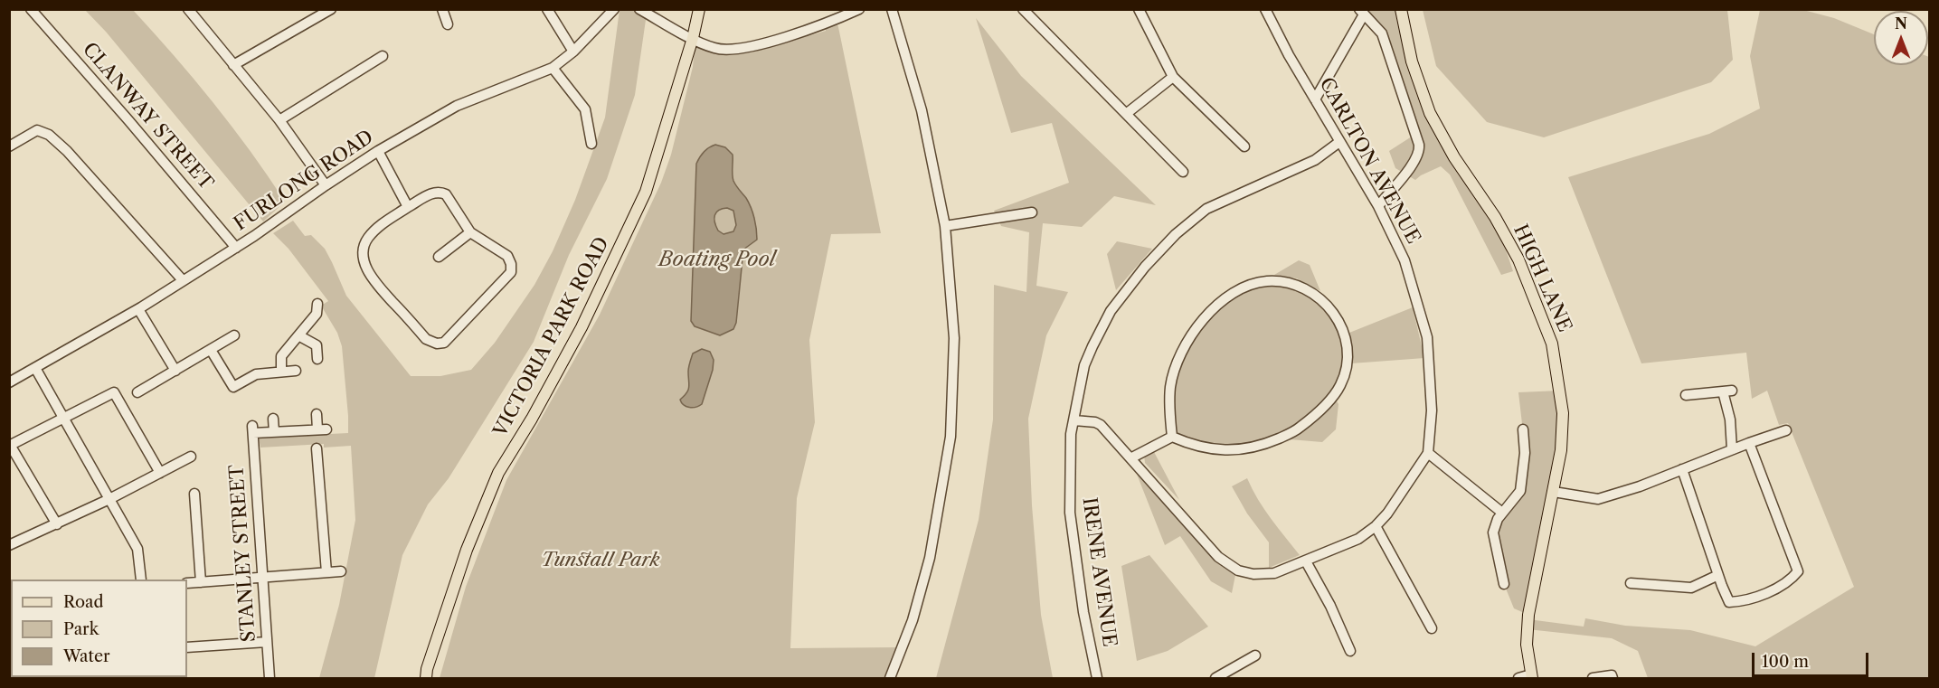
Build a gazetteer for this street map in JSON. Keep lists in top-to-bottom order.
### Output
{
  "streets": {
    "main road": ["HIGH LANE", "VICTORIA PARK ROAD"],
    "street": [
      "CLANWAY STREET",
      "CARLTON AVENUE",
      "FURLONG ROAD",
      "STANLEY STREET",
      "IRENE AVENUE"
    ]
  },
  "crossings": [
    ["CLANWAY STREET", "FURLONG ROAD"],
    ["CARLTON AVENUE", "IRENE AVENUE"]
  ],
  "water": ["Boating Pool"],
  "parks": ["Tunstall Park"],
  "legend": ["Road", "Park", "Water"],
  "scale_bar": "100 m",
  "north": "top"
}
